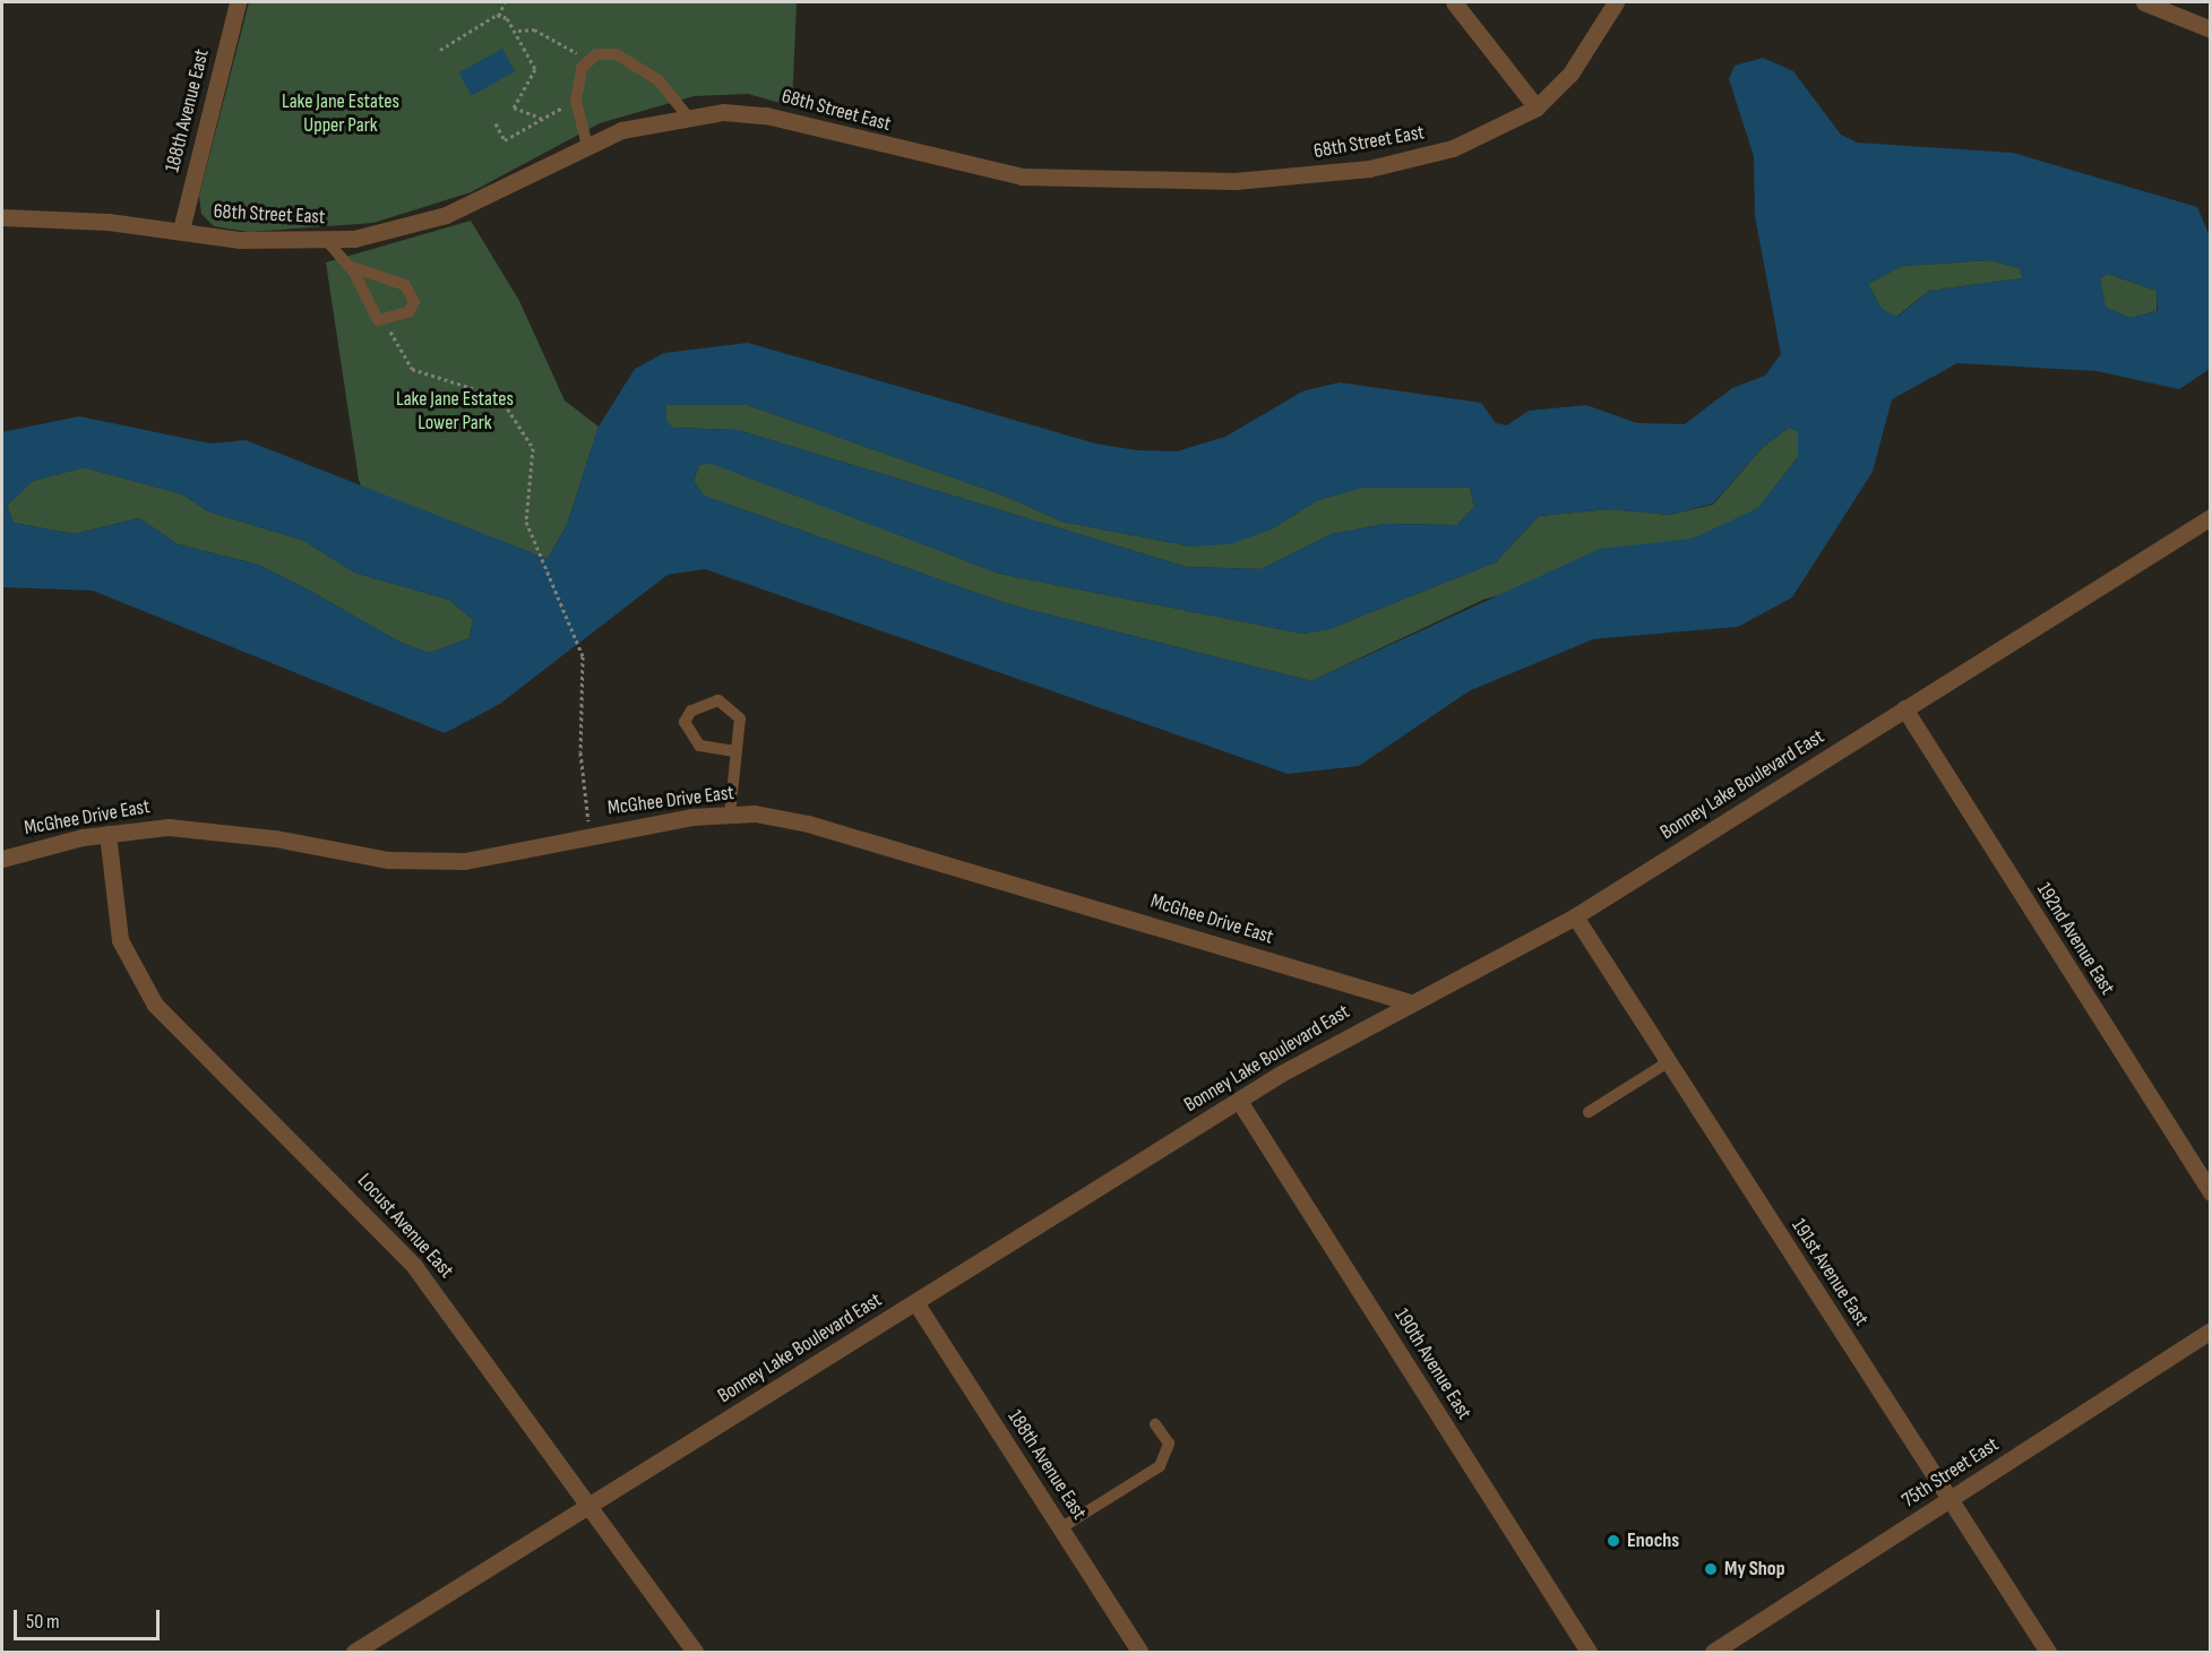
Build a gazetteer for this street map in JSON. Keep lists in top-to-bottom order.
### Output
{
  "streets": {
    "street": [
      "188th Avenue East",
      "68th Street East",
      "Bonney Lake Boulevard East",
      "McGhee Drive East",
      "192nd Avenue East",
      "Locust Avenue East",
      "191st Avenue East",
      "190th Avenue East",
      "75th Street East"
    ]
  },
  "crossings": [
    ["188th Avenue East", "68th Street East"],
    ["188th Avenue East", "Bonney Lake Boulevard East"],
    ["Bonney Lake Boulevard East", "McGhee Drive East"],
    ["Bonney Lake Boulevard East", "192nd Avenue East"],
    ["Bonney Lake Boulevard East", "Locust Avenue East"],
    ["Bonney Lake Boulevard East", "191st Avenue East"],
    ["Bonney Lake Boulevard East", "190th Avenue East"],
    ["McGhee Drive East", "Locust Avenue East"],
    ["191st Avenue East", "75th Street East"]
  ],
  "parks": ["Lake Jane Estates Upper Park", "Lake Jane Estates Lower Park"],
  "places": ["Enochs", "My Shop"],
  "scale_bar": "50 m"
}
